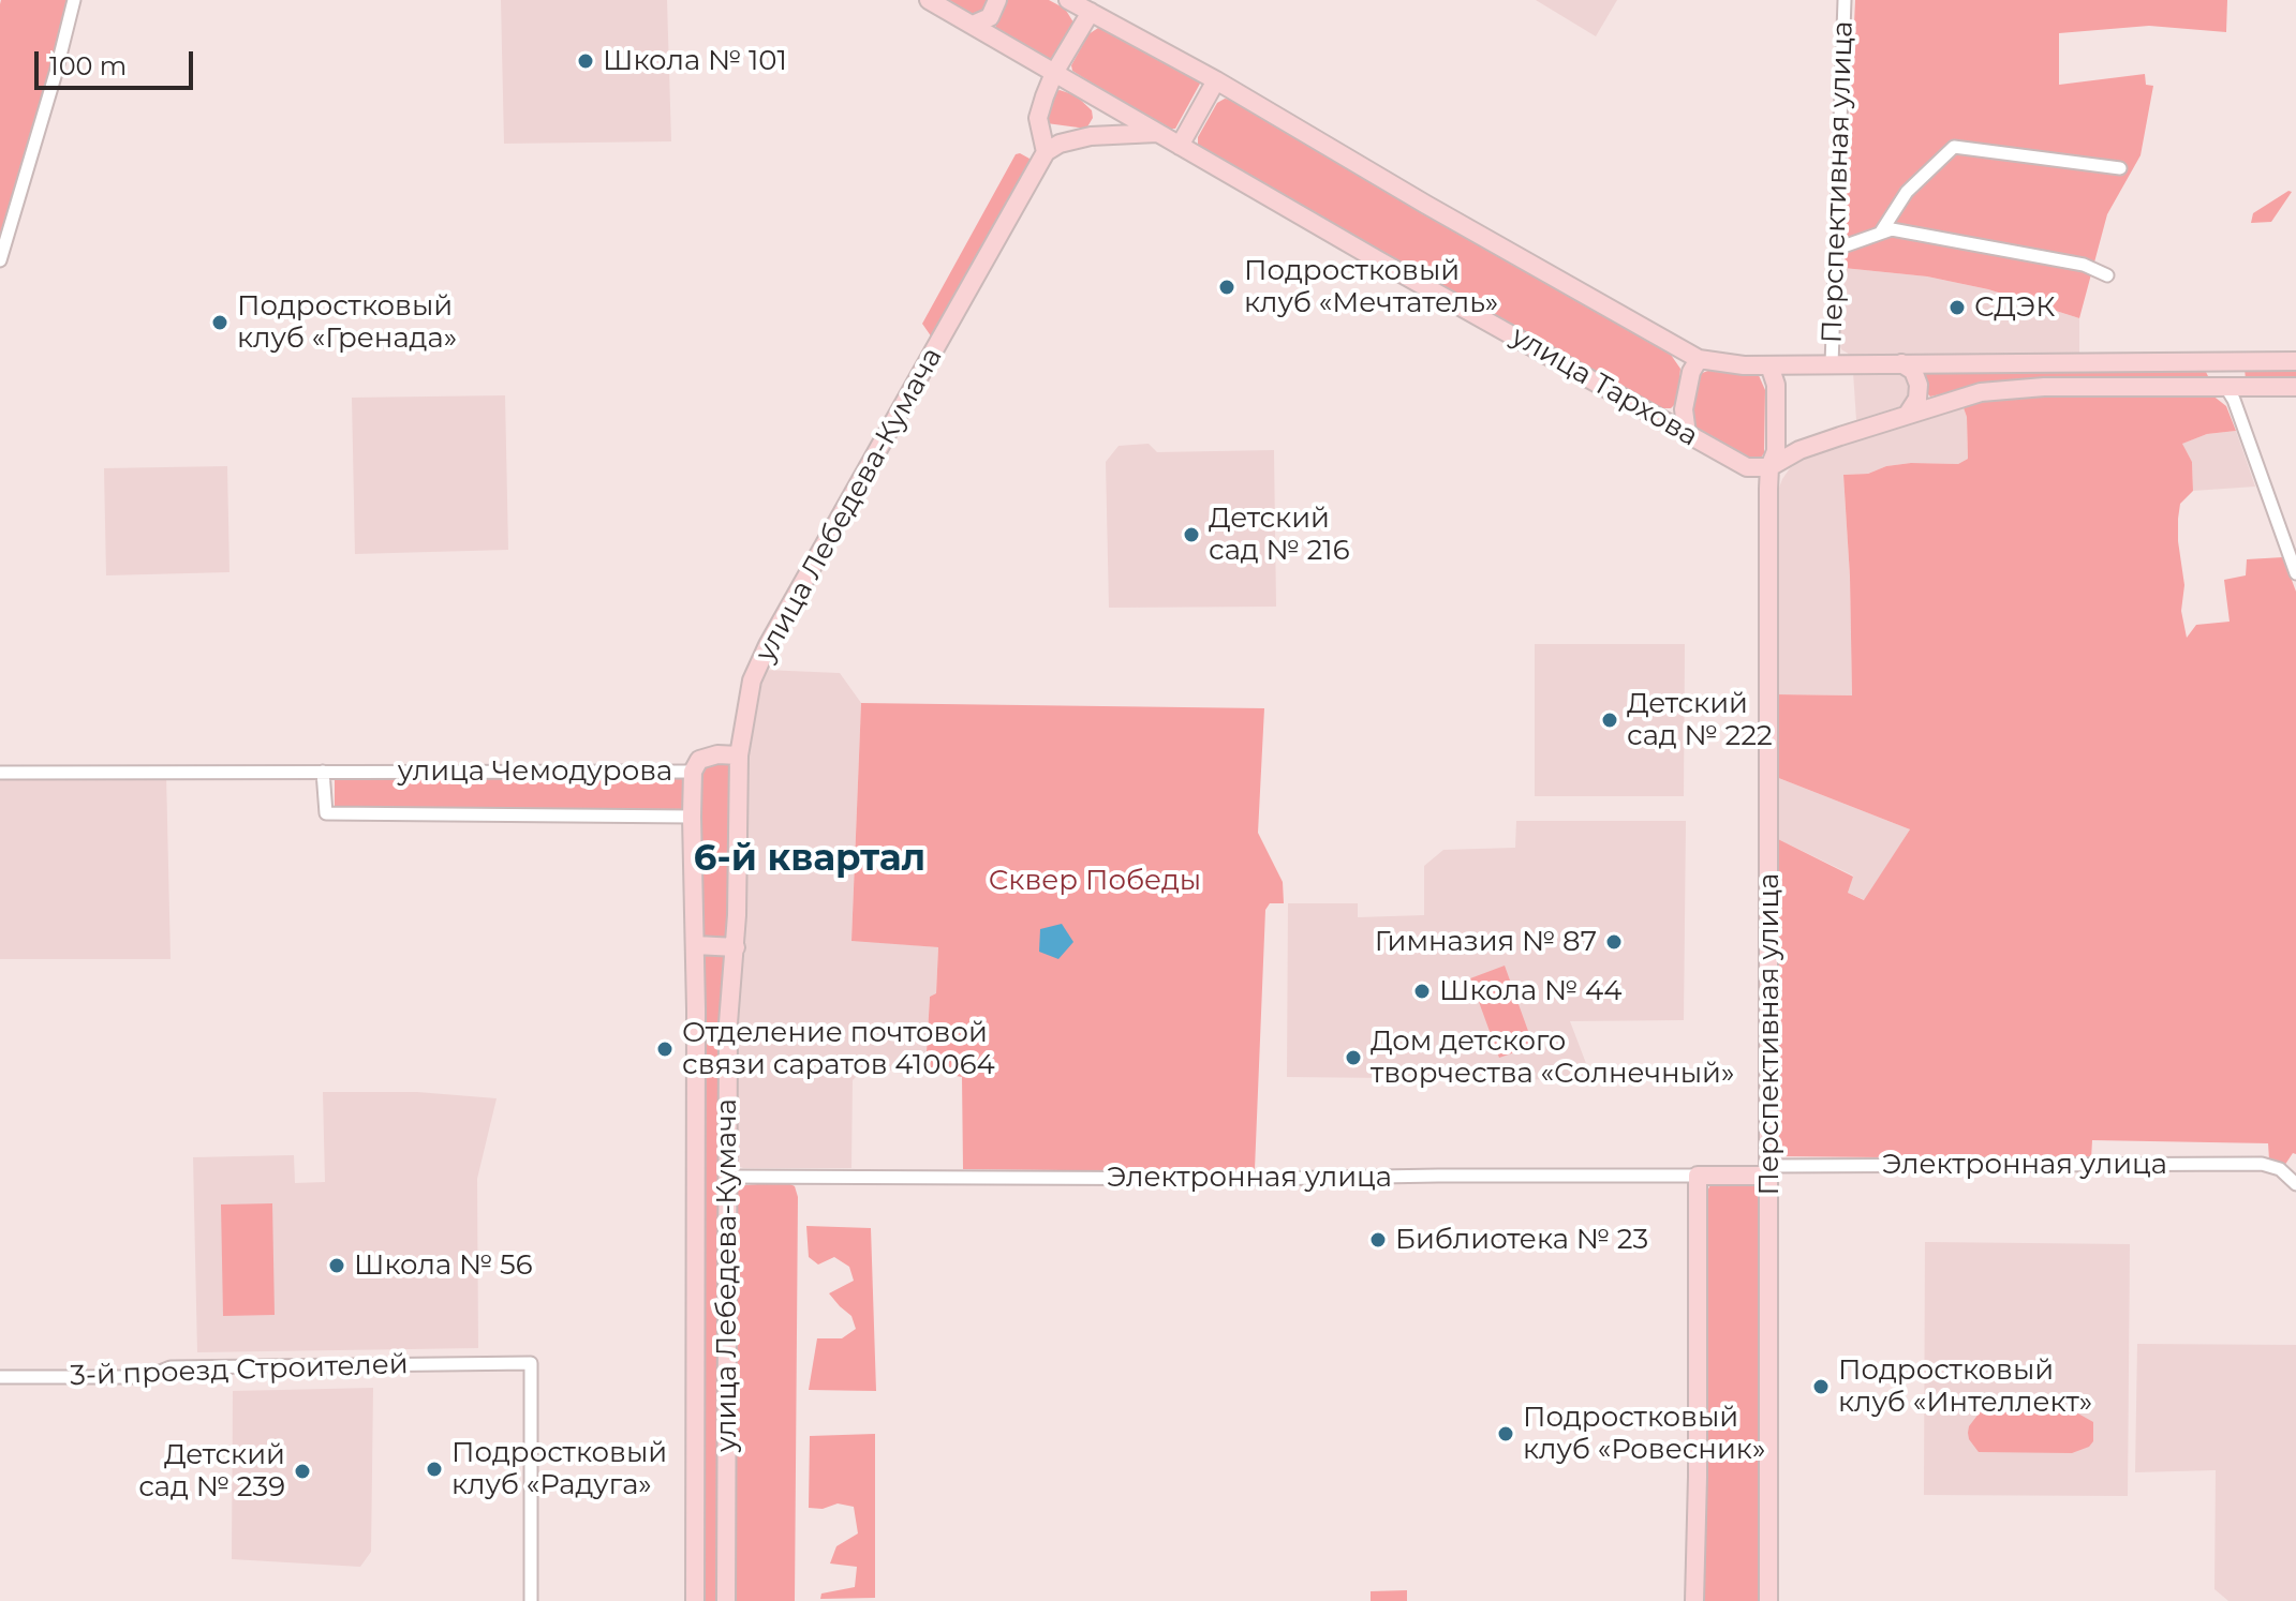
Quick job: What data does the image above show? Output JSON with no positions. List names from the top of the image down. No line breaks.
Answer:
{"streets":{"street":["Перспективная улица","улица Тархова","улица Лебедева-Кумача","улица Чемодурова","Электронная улица","3-й проезд Строителей"]},"crossings":[["Перспективная улица","улица Тархова"],["Перспективная улица","Электронная улица"],["улица Лебедева-Кумача","улица Чемодурова"],["улица Лебедева-Кумача","Электронная улица"]],"districts":["6-й квартал"],"parks":["Сквер Победы"],"places":["Школа № 101","Подростковый клуб «Мечтатель»","СДЭК","Подростковый клуб «Гренада»","Детский сад № 216","Детский сад № 222","Гимназия № 87","Школа № 44","Отделение почтовой связи саратов 410064","Дом детского творчества «Солнечный»","Библиотека № 23","Школа № 56","Подростковый клуб «Интеллект»","Подростковый клуб «Ровесник»","Подростковый клуб «Радуга»","Детский сад № 239"],"scale_bar":"100 m"}
